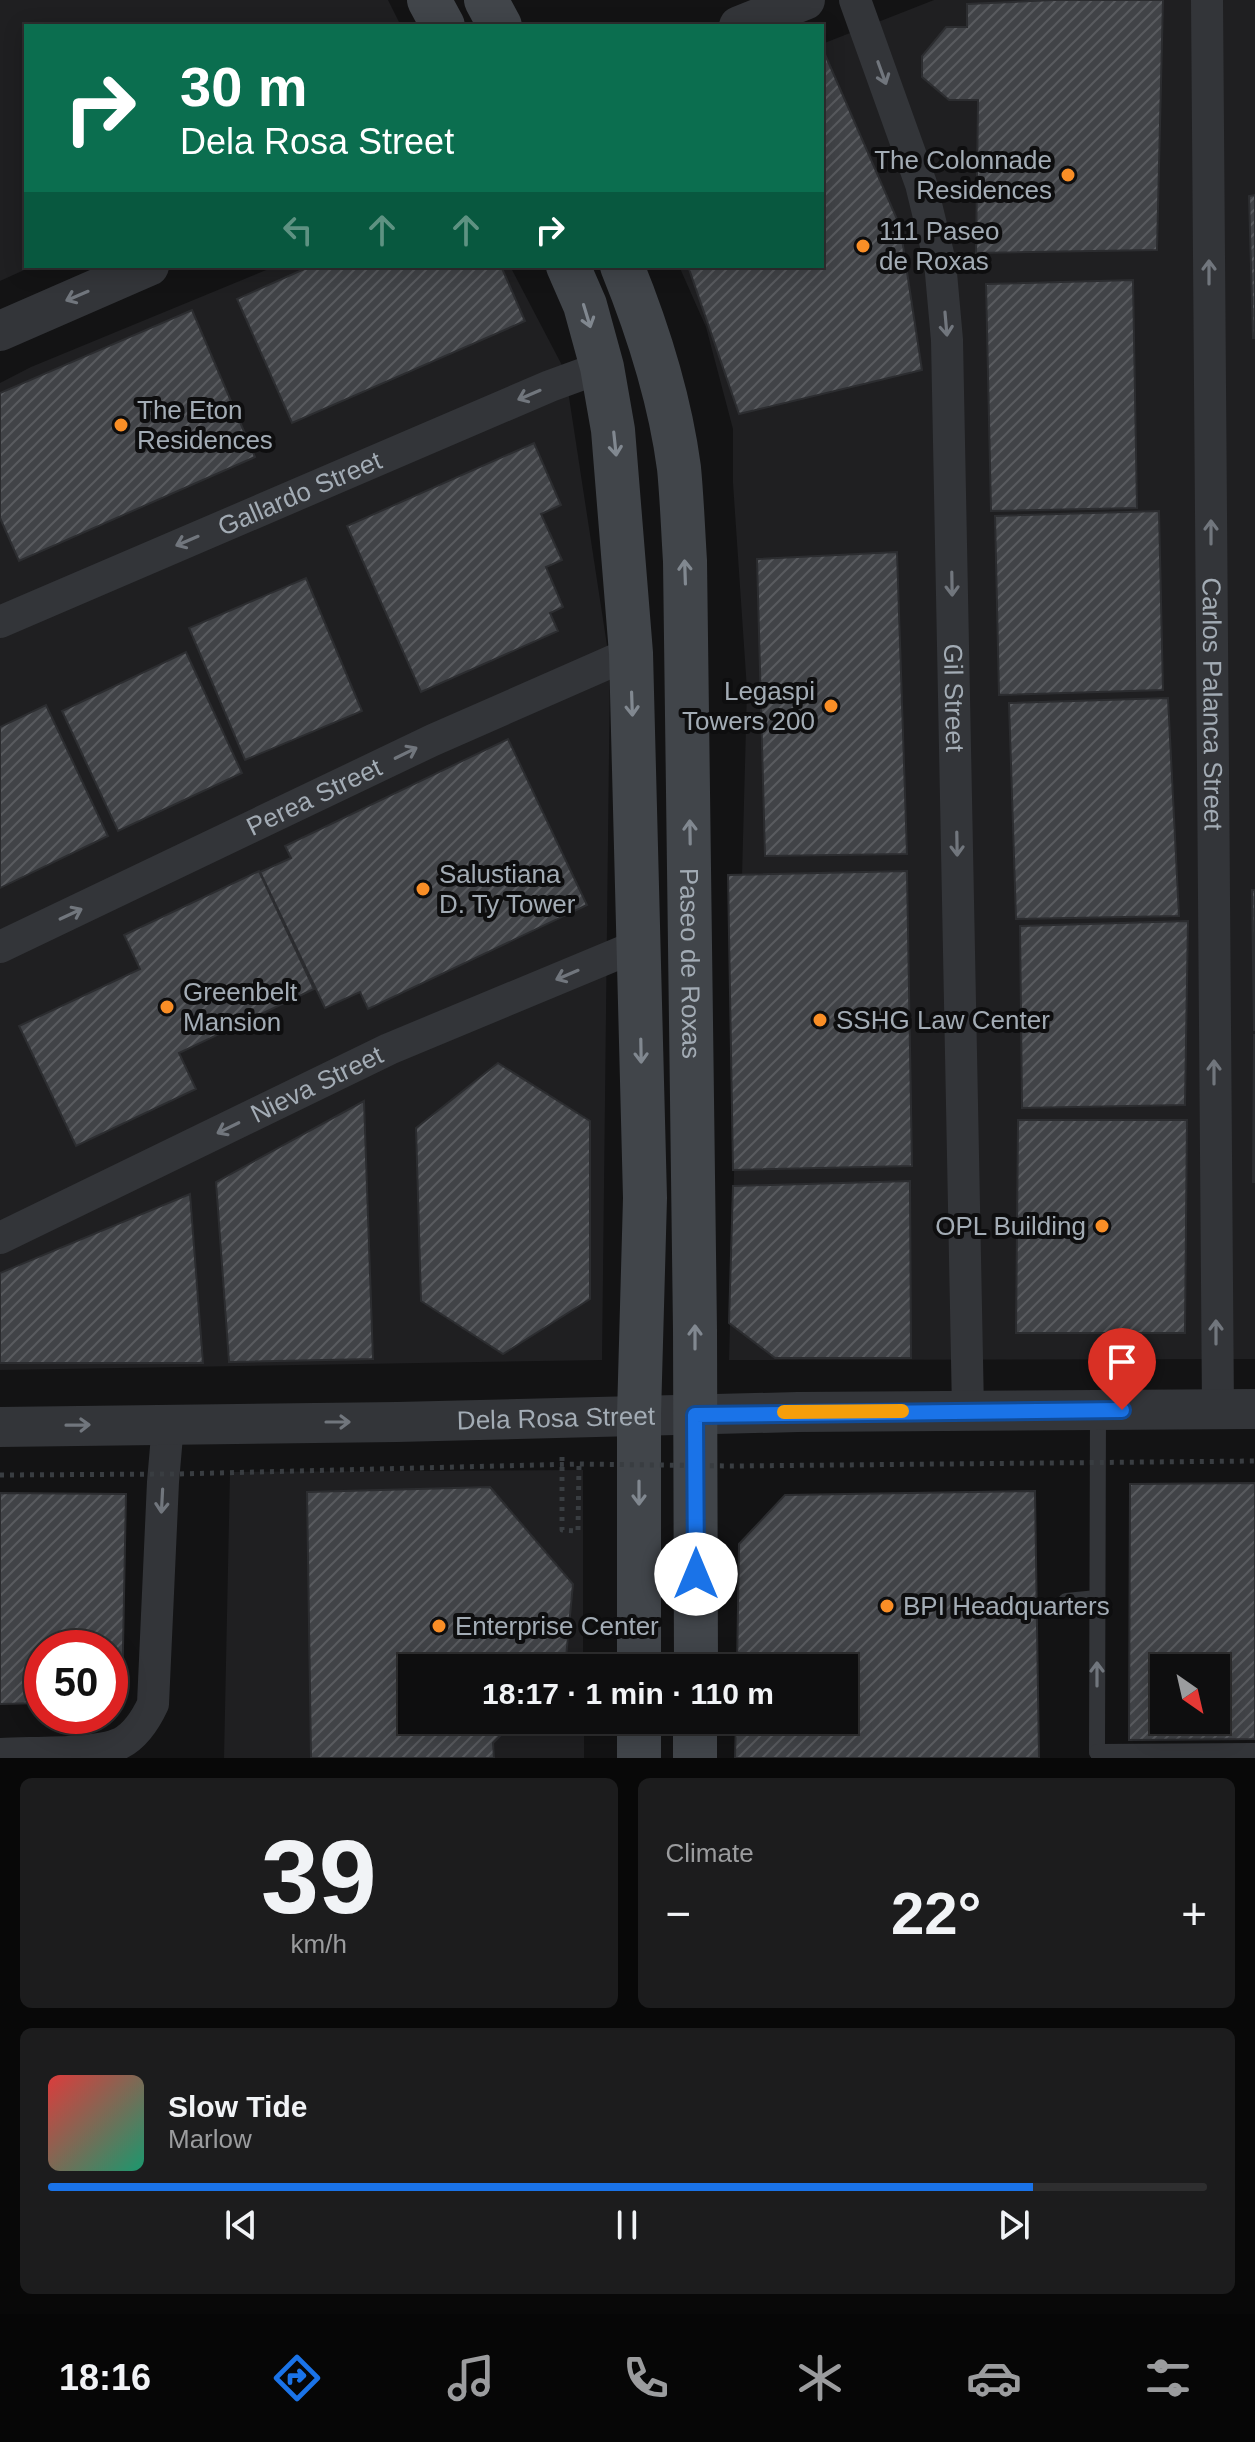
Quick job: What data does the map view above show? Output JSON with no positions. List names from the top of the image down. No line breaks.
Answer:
{"streets":{"main road":["Paseo de Roxas"],"street":["Gallardo Street","Gil Street","Carlos Palanca Street","Perea Street","Nieva Street","Dela Rosa Street"]},"crossings":[["Gallardo Street","Paseo de Roxas"],["Gil Street","Dela Rosa Street"],["Carlos Palanca Street","Dela Rosa Street"],["Perea Street","Paseo de Roxas"],["Paseo de Roxas","Nieva Street"],["Paseo de Roxas","Dela Rosa Street"]],"one_way":["Gallardo Street","Gil Street","Carlos Palanca Street","Perea Street","Nieva Street","Dela Rosa Street"],"places":["The Colonnade Residences","111 Paseo de Roxas","The Eton Residences","Legaspi Towers 200","Salustiana D. Ty Tower","Greenbelt Mansion","SSHG Law Center","OPL Building","BPI Headquarters","Enterprise Center"],"north":"bottom right","page":{"turn":["30 m","Dela Rosa Street"],"limit":"50","trip":"18:17 · 1 min · 110 m","tile":[["39","km/h"],"Climate"],"heat":["−","22°","+"],"song":["Slow Tide","Marlow"],"tabs":"18:16"}}
